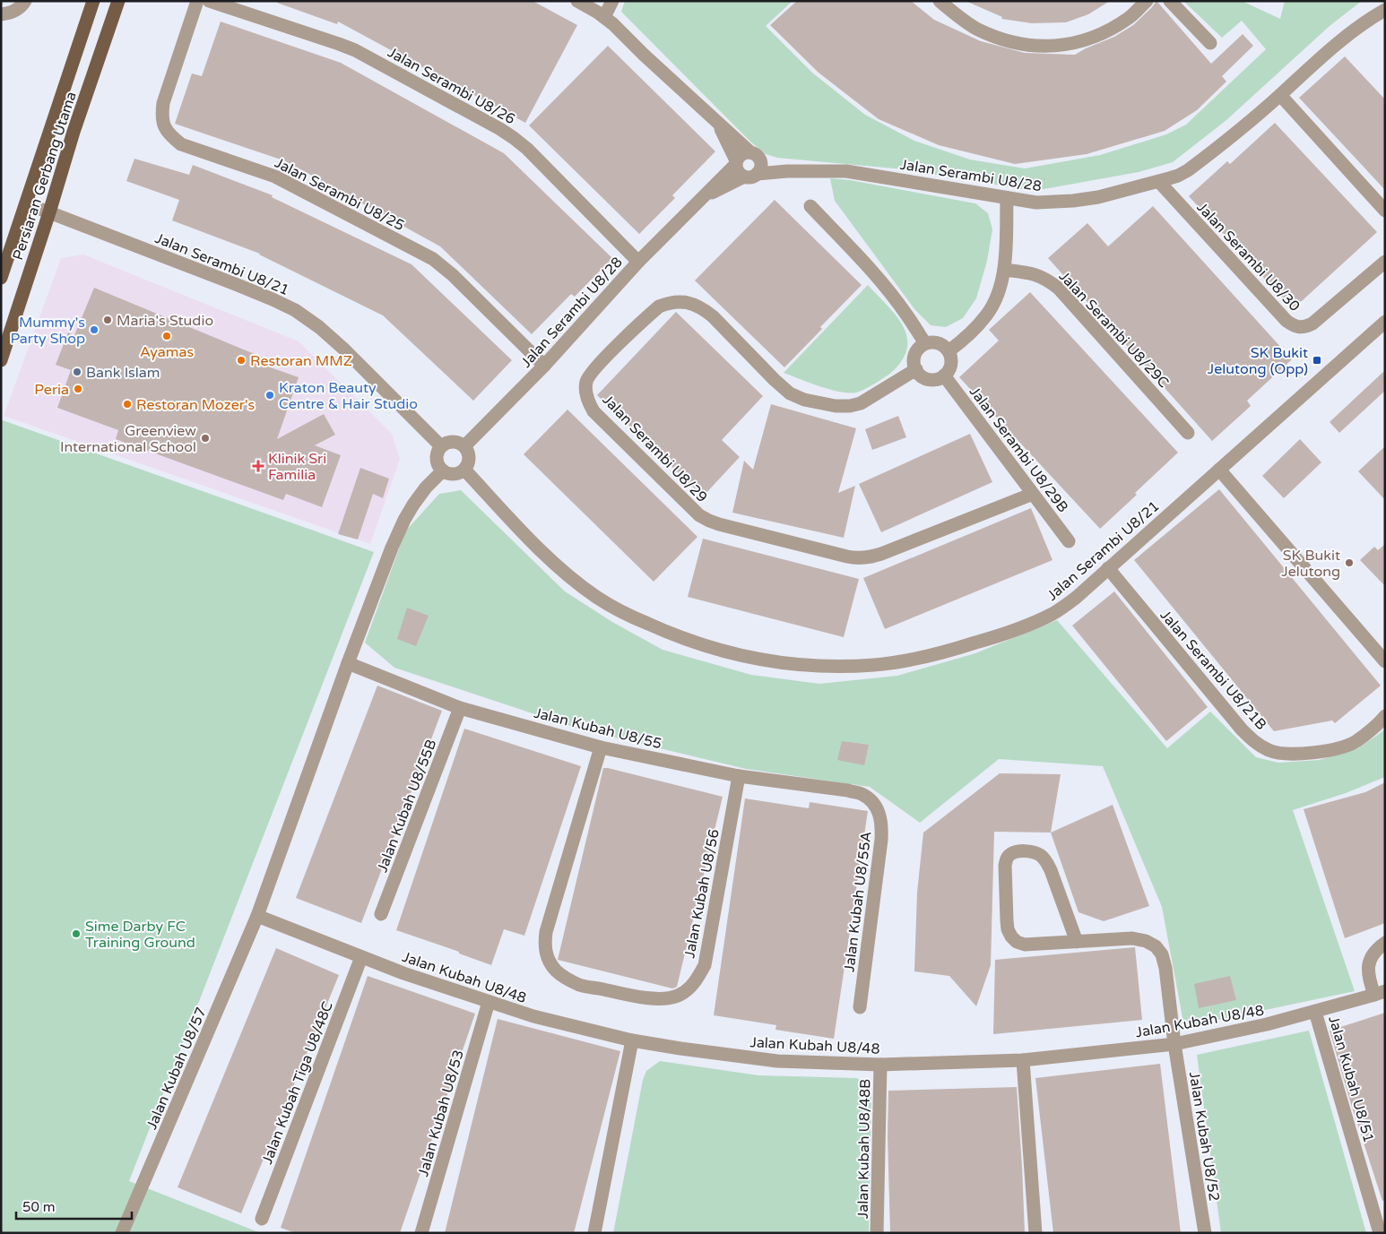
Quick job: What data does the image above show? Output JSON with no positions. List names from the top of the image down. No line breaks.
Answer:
{"streets":{"main road":["Persiaran Gerbang Utama"],"street":["Jalan Serambi U8/26","Jalan Serambi U8/28","Jalan Serambi U8/25","Jalan Serambi U8/30","Jalan Serambi U8/21","Jalan Serambi U8/29C","Jalan Serambi U8/29","Jalan Serambi U8/29B","Jalan Serambi U8/21B","Jalan Kubah U8/55","Jalan Kubah U8/55B","Jalan Kubah U8/56","Jalan Kubah U8/55A","Jalan Kubah U8/48","Jalan Kubah U8/57","Jalan Kubah U8/51","Jalan Kubah Tiga U8/48C","Jalan Kubah U8/53","Jalan Kubah U8/52","Jalan Kubah U8/48B"]},"crossings":[["Jalan Serambi U8/26","Jalan Serambi U8/28"],["Jalan Serambi U8/28","Jalan Serambi U8/25"],["Jalan Serambi U8/28","Jalan Serambi U8/30"],["Jalan Serambi U8/28","Jalan Serambi U8/21"],["Jalan Serambi U8/28","Jalan Kubah U8/57"],["Persiaran Gerbang Utama","Jalan Serambi U8/21"],["Jalan Serambi U8/21","Jalan Serambi U8/21B"],["Jalan Serambi U8/21","Jalan Kubah U8/57"],["Jalan Serambi U8/29","Jalan Serambi U8/29B"],["Jalan Kubah U8/55","Jalan Kubah U8/55B"],["Jalan Kubah U8/55","Jalan Kubah U8/56"],["Jalan Kubah U8/55","Jalan Kubah U8/55A"],["Jalan Kubah U8/55","Jalan Kubah U8/57"],["Jalan Kubah U8/48","Jalan Kubah U8/57"],["Jalan Kubah U8/48","Jalan Kubah U8/51"],["Jalan Kubah U8/48","Jalan Kubah Tiga U8/48C"],["Jalan Kubah U8/48","Jalan Kubah U8/53"],["Jalan Kubah U8/48","Jalan Kubah U8/52"],["Jalan Kubah U8/48","Jalan Kubah U8/48B"]],"places":{"other":["Maria's Studio","Mummy's Party Shop","Ayamas","Restoran MMZ","Bank Islam","Peria","Kraton Beauty Centre & Hair Studio","Restoran Mozer's","Greenview International School","SK Bukit Jelutong","Sime Darby FC Training Ground"],"transit":["SK Bukit Jelutong (Opp)"],"health":["Klinik Sri Familia"]},"scale_bar":"50 m"}
